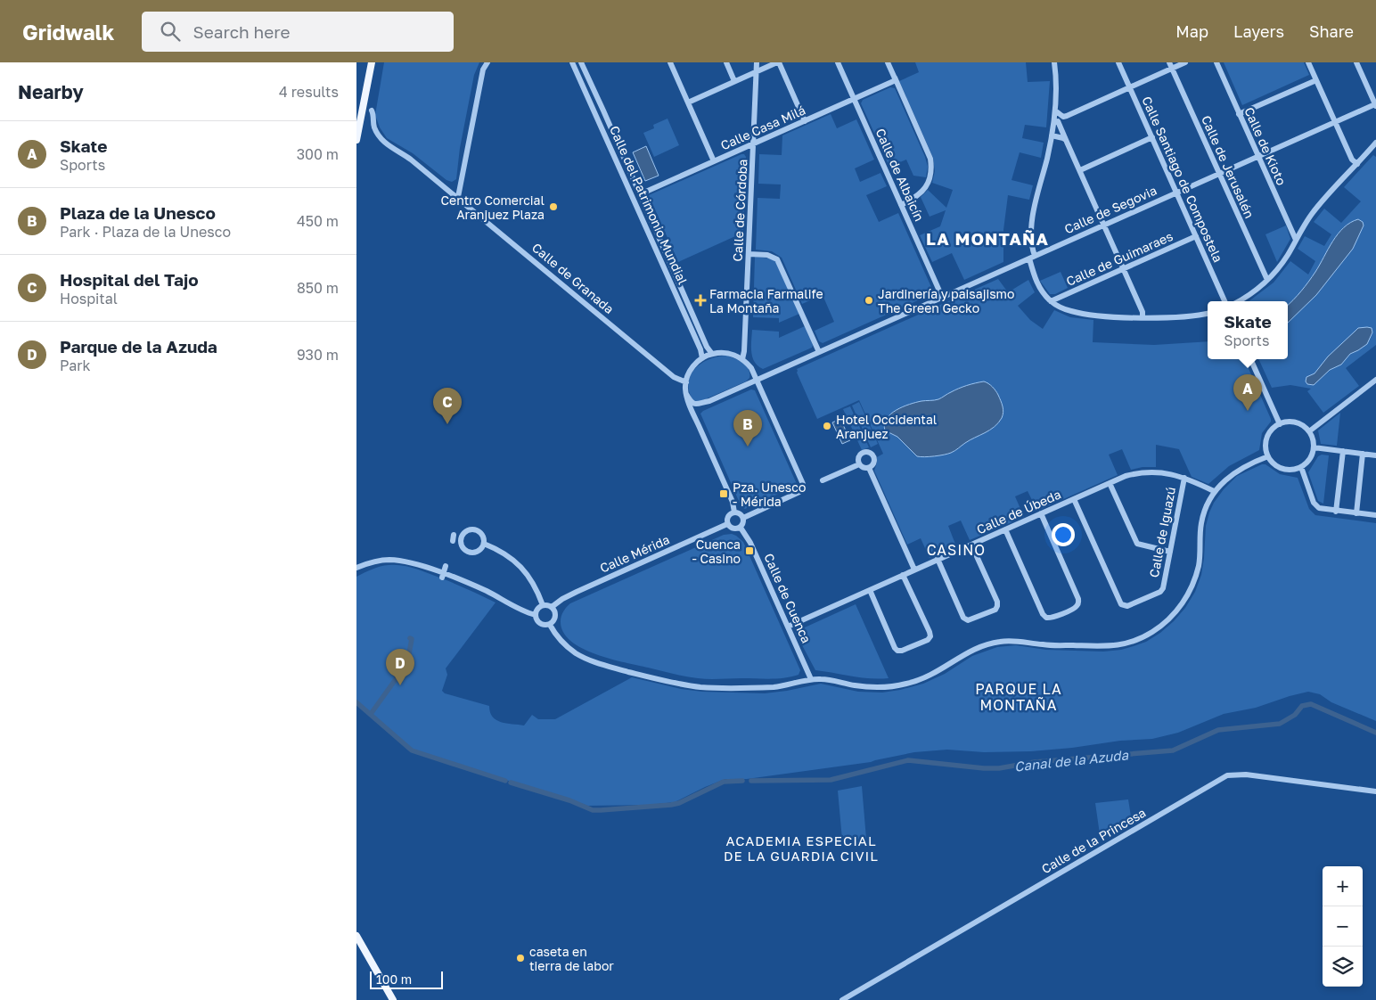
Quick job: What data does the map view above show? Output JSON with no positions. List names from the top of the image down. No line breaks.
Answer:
{"streets":{"street":["Calle Casa Milá","Calle de Kioto","Calle de Jerusalén","Calle de Albaicín","Calle Santiago de Compostela","Calle del Patrimonio Mundial","Calle de Segovia","Calle de Córdoba","Calle de Guimaraes","Calle de Granada","Calle de Úbeda","Calle de Iguazú","Calle Mérida","Calle de Cuenca","Calle de la Princesa"]},"crossings":[["Calle Casa Milá","Calle de Albaicín"],["Calle Casa Milá","Calle del Patrimonio Mundial"],["Calle Casa Milá","Calle de Córdoba"],["Calle de Kioto","Calle de Segovia"],["Calle de Jerusalén","Calle de Segovia"],["Calle de Albaicín","Calle de Segovia"],["Calle Santiago de Compostela","Calle de Segovia"],["Calle Santiago de Compostela","Calle de Guimaraes"],["Calle del Patrimonio Mundial","Calle de Segovia"],["Calle del Patrimonio Mundial","Calle de Córdoba"],["Calle del Patrimonio Mundial","Calle de Granada"],["Calle de Segovia","Calle de Córdoba"],["Calle de Segovia","Calle de Granada"],["Calle de Córdoba","Calle de Granada"],["Calle de Úbeda","Calle de Iguazú"],["Calle de Úbeda","Calle de Cuenca"],["Calle Mérida","Calle de Cuenca"]],"districts":["LA MONTAÑA","CASINO","PARQUE LA MONTAÑA","ACADEMIA ESPECIAL DE LA GUARDIA CIVIL"],"water":["Canal de la Azuda"],"places":{"other":["Centro Comercial Aranjuez Plaza","Jardinería y paisajismo The Green Gecko","Hotel Occidental Aranjuez","caseta en tierra de labor"],"health":["Farmacia Farmalife La Montaña"],"transit":["Pza. Unesco - Mérida","Cuenca - Casino"]},"scale_bar":"100 m","page":{"header":"Gridwalk","search":"Search here","nav":["Map","Layers","Share"],"heading":["Nearby","4 results"],"list":[{"mark":"A","name":"Skate","note":"Sports","value":"300 m"},{"mark":"B","name":"Plaza de la Unesco","note":"Park · Plaza de la Unesco","value":"450 m"},{"mark":"C","name":"Hospital del Tajo","note":"Hospital","value":"850 m"},{"mark":"D","name":"Parque de la Azuda","note":"Park","value":"930 m"}],"popup":["Skate","Sports"],"pins":["A","C","B","D"],"map_buttons":["+","−"],"scale":"100 m"}}
